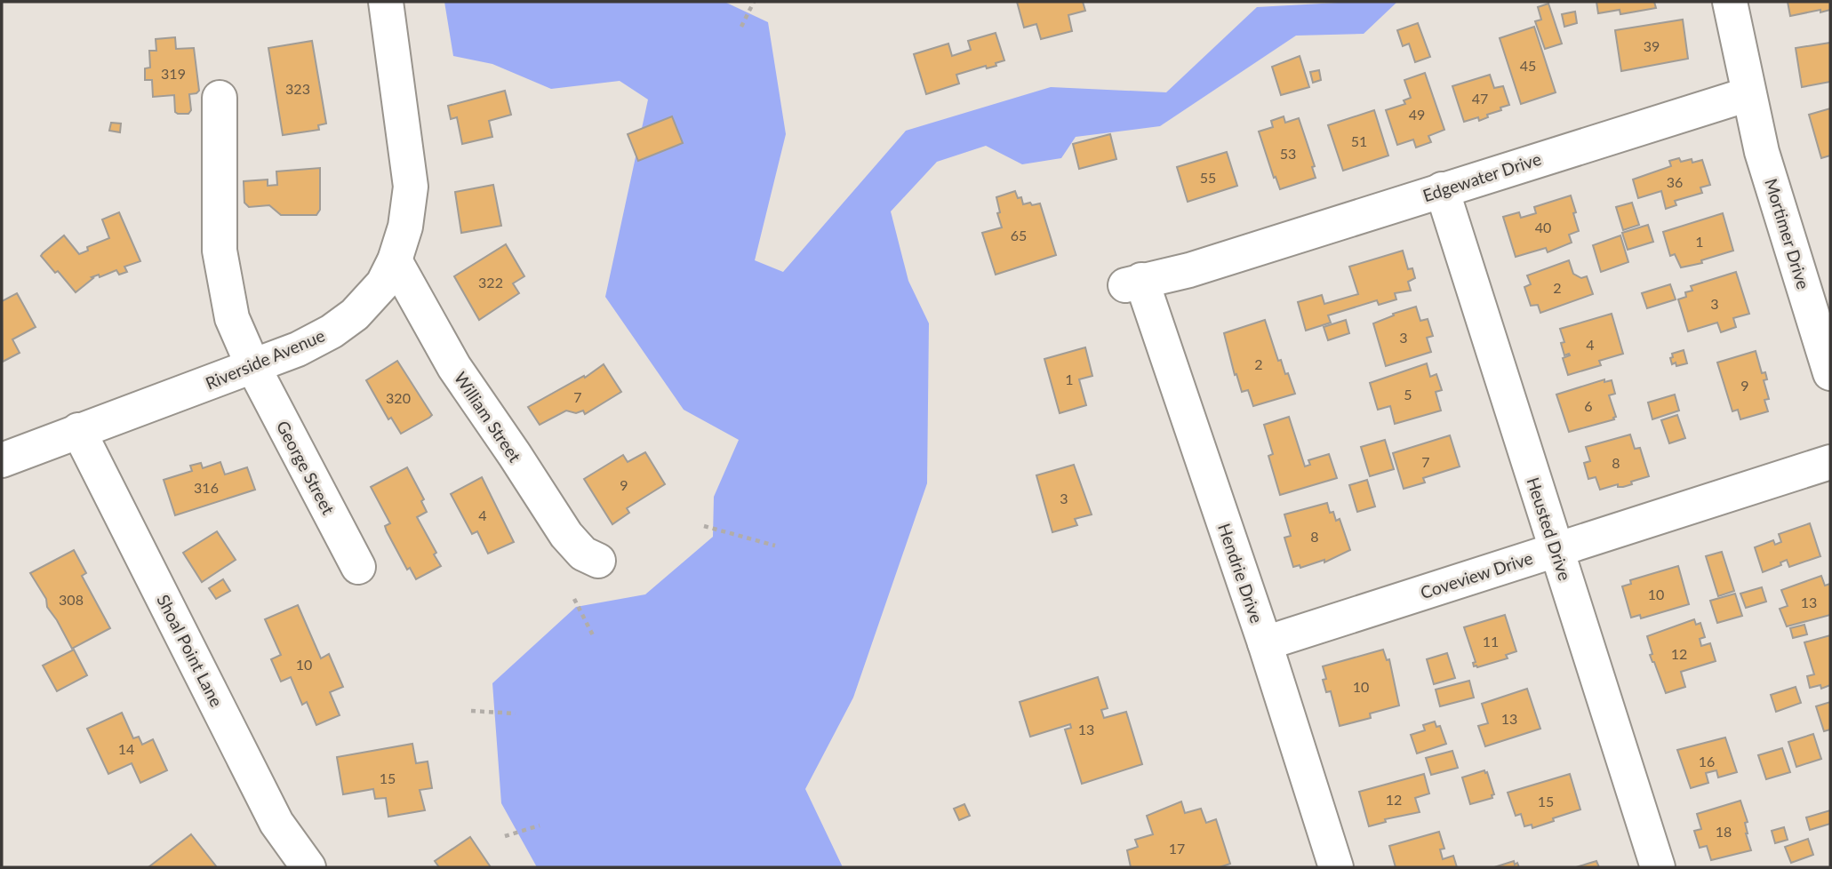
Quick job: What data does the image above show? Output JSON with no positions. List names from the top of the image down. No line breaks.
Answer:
{"streets":{"street":["Edgewater Drive","Mortimer Drive","Riverside Avenue","William Street","George Street","Heusted Drive","Hendrie Drive","Coveview Drive","Shoal Point Lane"]},"crossings":[["Edgewater Drive","Mortimer Drive"],["Edgewater Drive","Heusted Drive"],["Edgewater Drive","Hendrie Drive"],["Riverside Avenue","William Street"],["Riverside Avenue","George Street"],["Riverside Avenue","Shoal Point Lane"],["Heusted Drive","Coveview Drive"],["Hendrie Drive","Coveview Drive"]],"house_numbers":["39","45","319","323","47","49","51","53","55","36","40","65","1","322","2","3","3","4","2","1","9","5","7","320","6","7","8","9","316","3","4","8","10","308","13","11","12","10","10","13","13","14","16","15","12","15","18","17"]}
